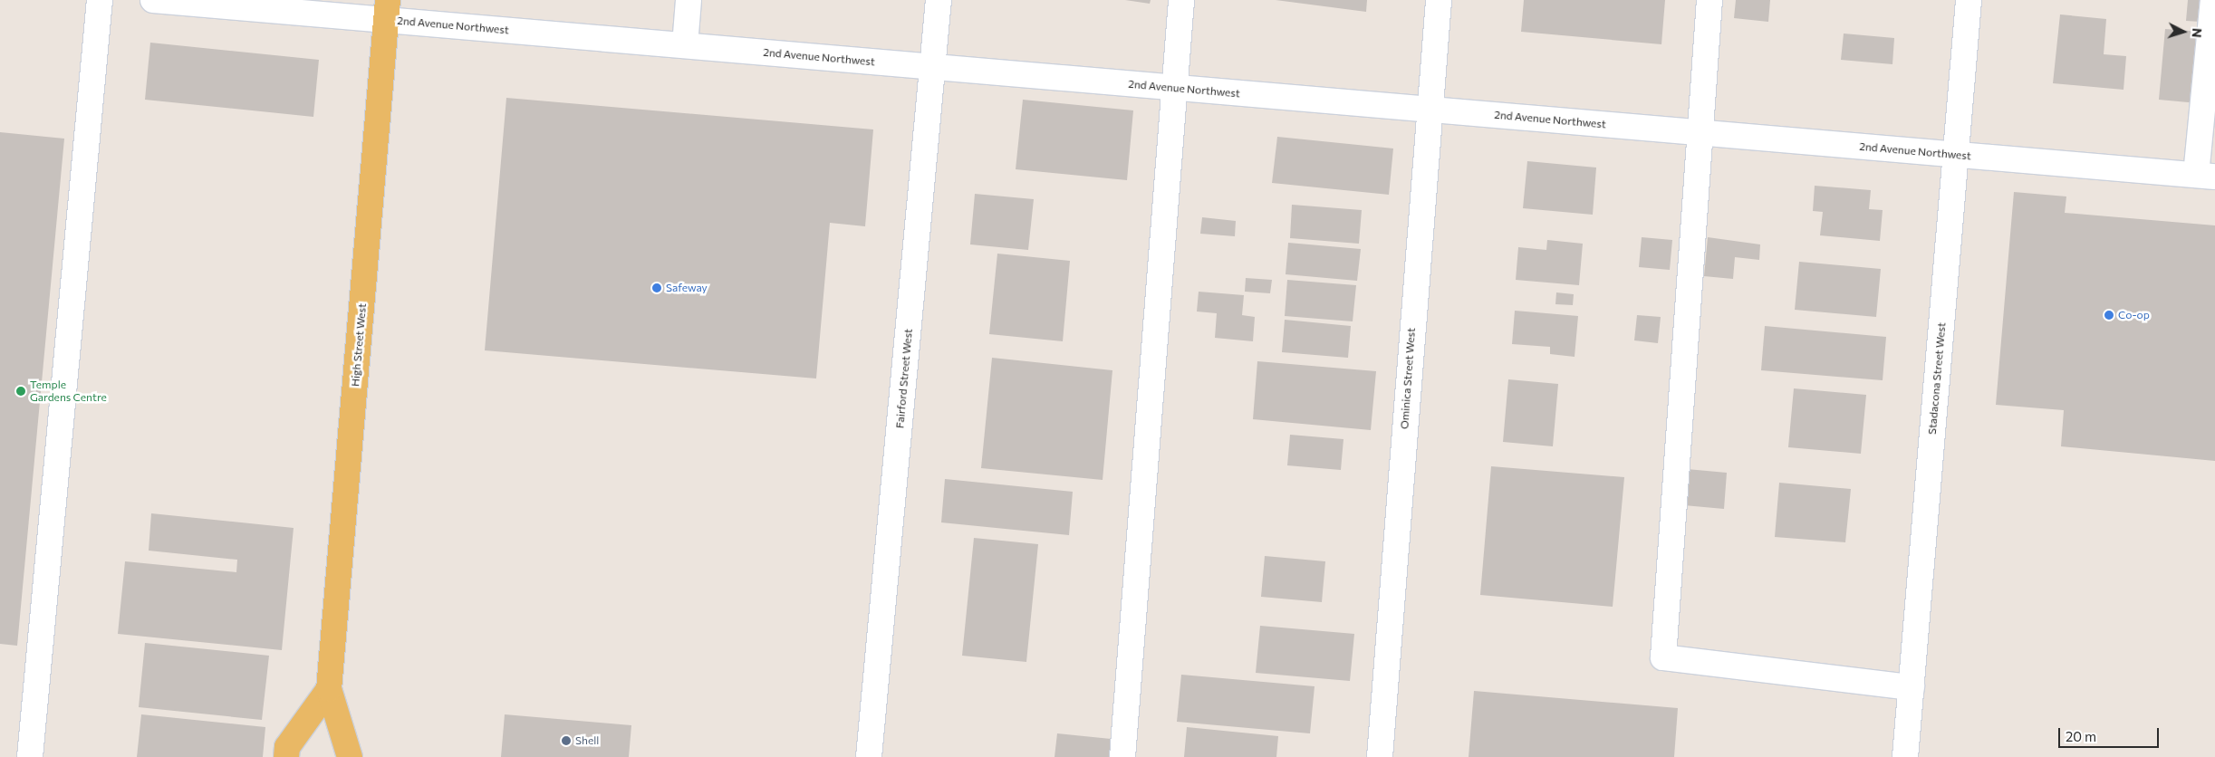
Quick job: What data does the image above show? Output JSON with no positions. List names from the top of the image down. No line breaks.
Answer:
{"streets":{"main road":["High Street West"],"street":["2nd Avenue Northwest","Fairford Street West","Ominica Street West","Stadacona Street West"]},"crossings":[["2nd Avenue Northwest","High Street West"],["2nd Avenue Northwest","Fairford Street West"],["2nd Avenue Northwest","Ominica Street West"],["2nd Avenue Northwest","Stadacona Street West"]],"places":["Safeway","Co-op","Temple Gardens Centre","Shell"],"scale_bar":"20 m","north":"right"}
